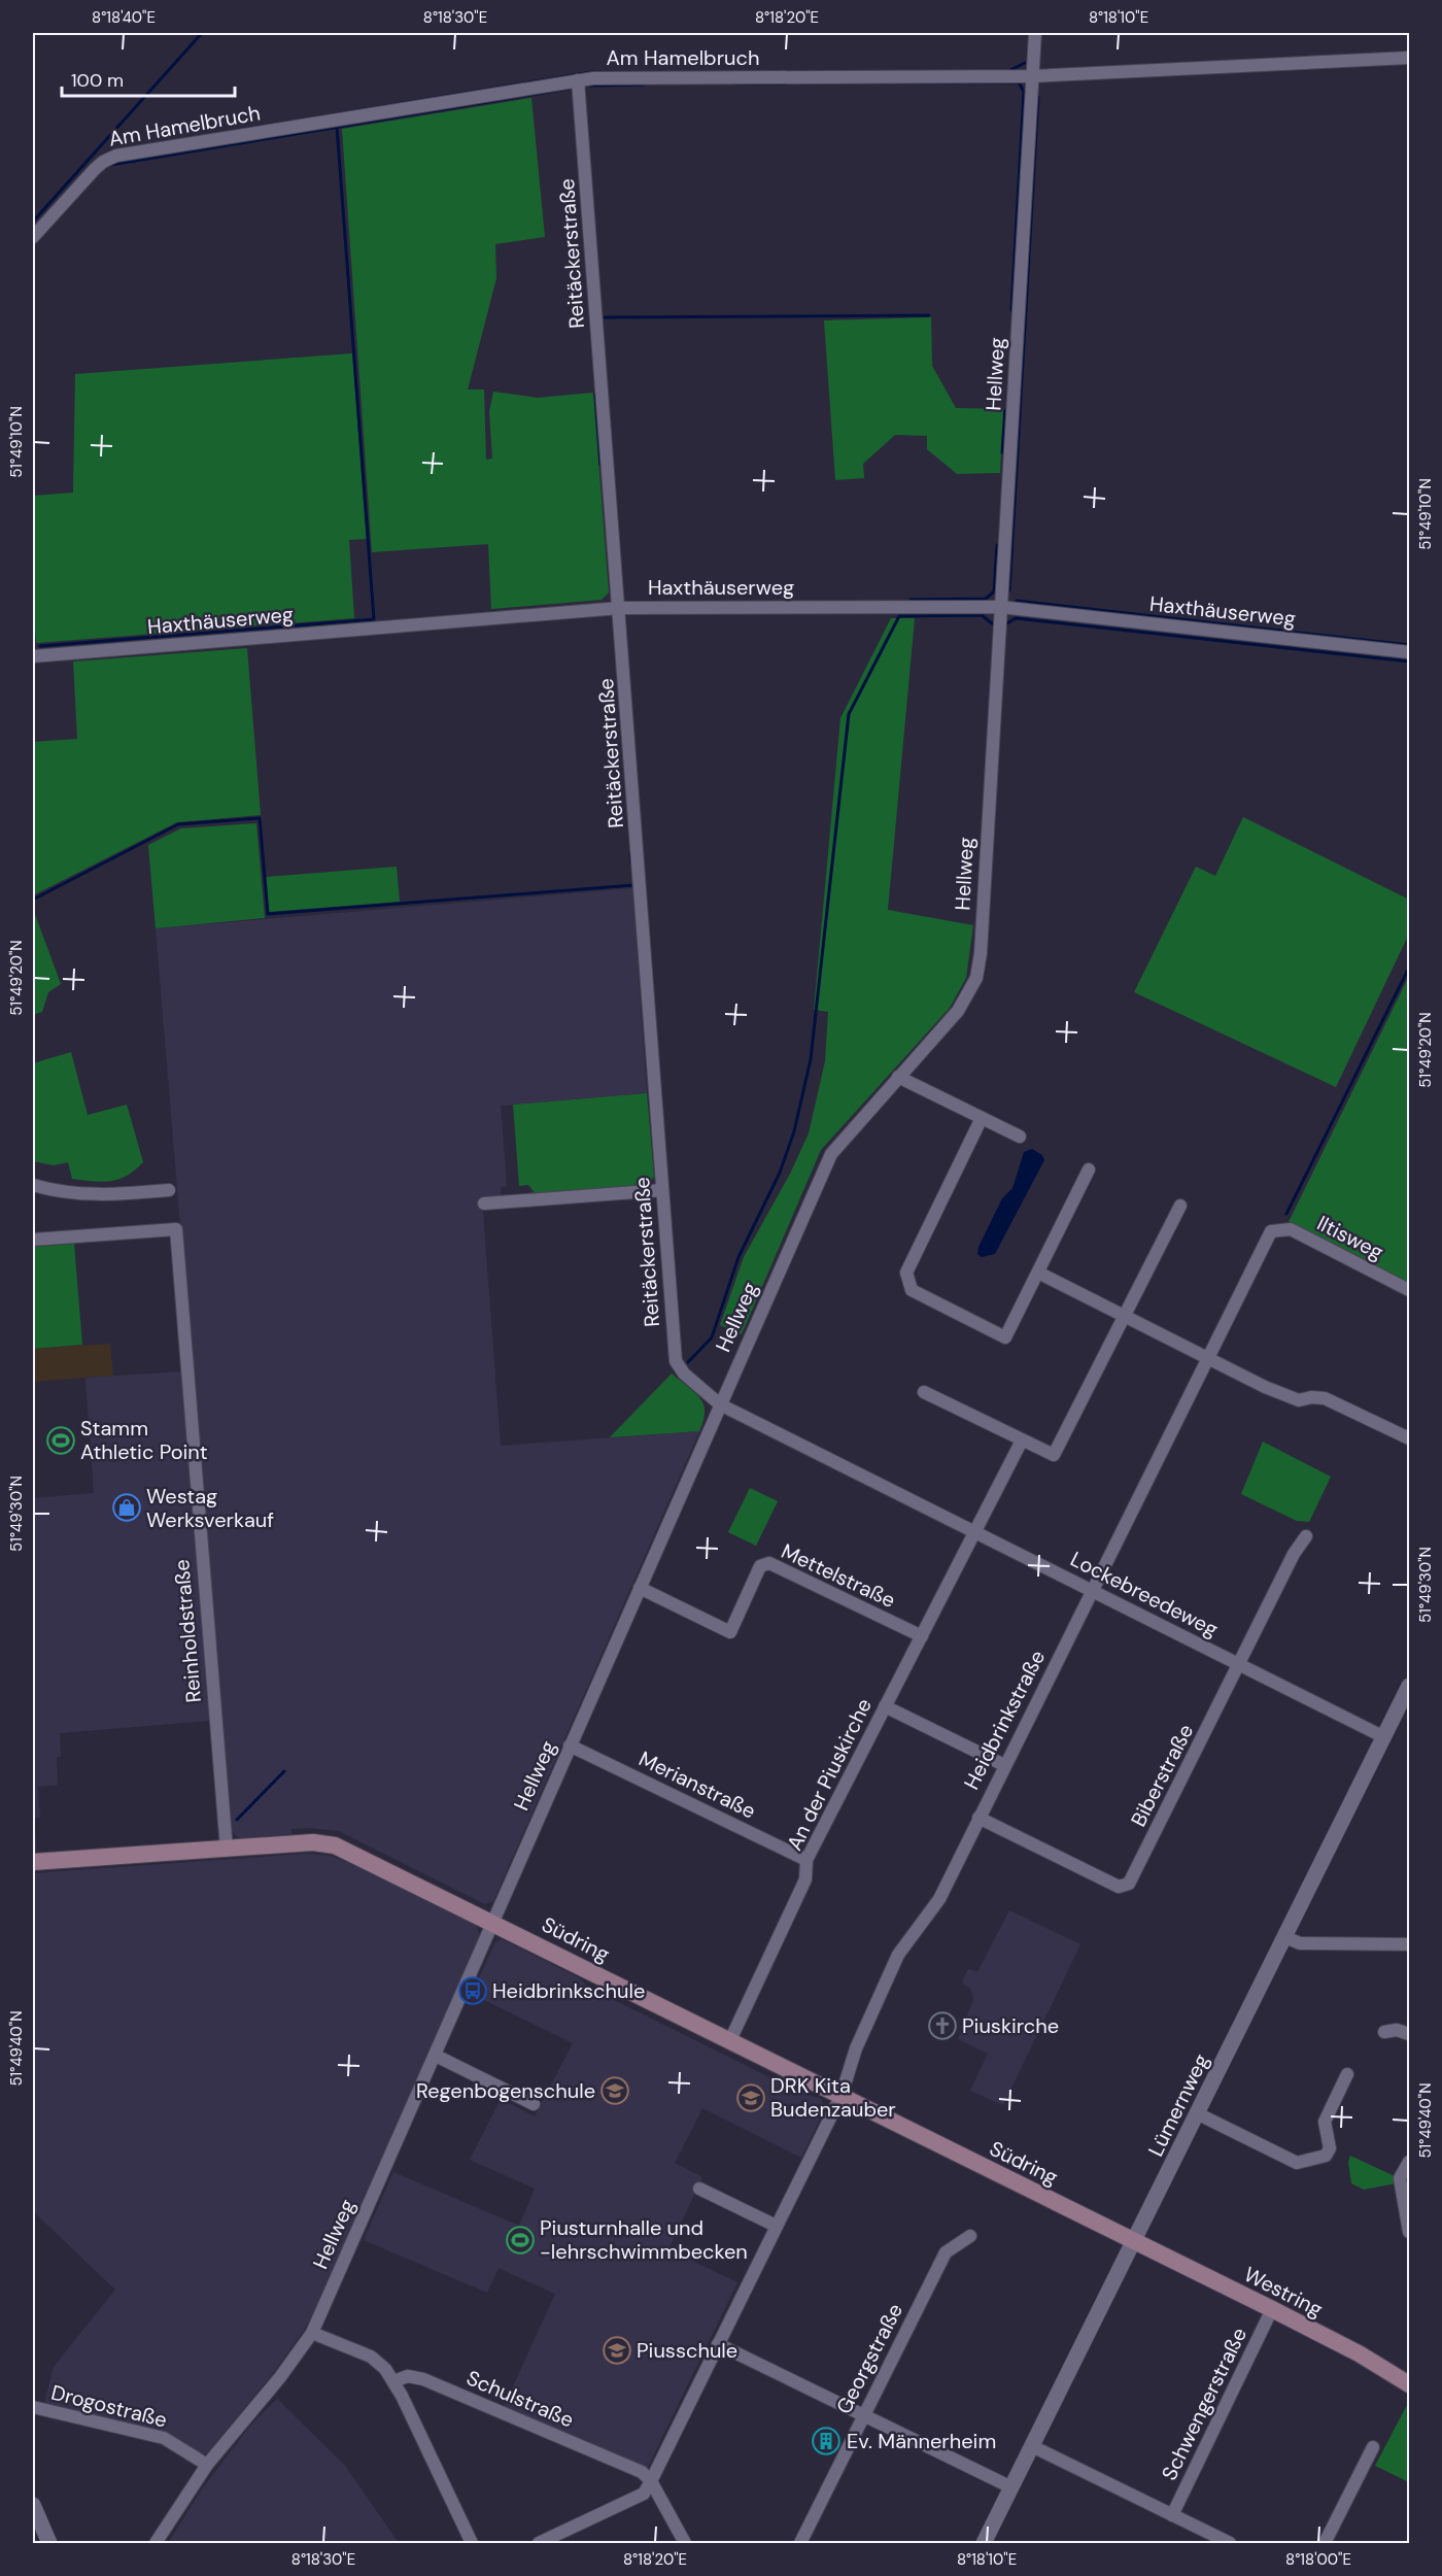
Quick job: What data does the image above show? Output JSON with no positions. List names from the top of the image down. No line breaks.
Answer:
{"streets":{"main road":["Südring","Westring"],"street":["Am Hamelbruch","Reitäckerstraße","Hellweg","Haxthäuserweg","Iltisweg","Mettelstraße","Lockebreedeweg","Reinholdstraße","Heidbrinkstraße","An der Piuskirche","Biberstraße","Merianstraße","Lümernweg","Georgstraße","Schulstraße","Schwengerstraße","Drogostraße"]},"crossings":[["Am Hamelbruch","Reitäckerstraße"],["Am Hamelbruch","Hellweg"],["Reitäckerstraße","Hellweg"],["Reitäckerstraße","Haxthäuserweg"],["Reitäckerstraße","Lockebreedeweg"],["Hellweg","Haxthäuserweg"],["Hellweg","Mettelstraße"],["Hellweg","Lockebreedeweg"],["Hellweg","Merianstraße"],["Hellweg","Südring"],["Hellweg","Drogostraße"],["Iltisweg","Heidbrinkstraße"],["Mettelstraße","An der Piuskirche"],["Lockebreedeweg","Heidbrinkstraße"],["Lockebreedeweg","An der Piuskirche"],["Lockebreedeweg","Biberstraße"],["Lockebreedeweg","Lümernweg"],["Reinholdstraße","Südring"],["Heidbrinkstraße","Biberstraße"],["Heidbrinkstraße","Südring"],["Heidbrinkstraße","Schulstraße"],["An der Piuskirche","Merianstraße"],["An der Piuskirche","Südring"],["Südring","Lümernweg"],["Südring","Westring"],["Lümernweg","Westring"],["Westring","Schwengerstraße"]],"places":{"sports":["Stamm Athletic Point","Piusturnhalle und -lehrschwimmbecken"],"shop":["Westag Werksverkauf"],"bus stop":["Heidbrinkschule"],"church":["Piuskirche"],"school or university":["Regenbogenschule","DRK Kita Budenzauber","Piusschule"],"building":["Ev. Männerheim"]},"scale_bar":"100 m","coordinates":["8°18'40\"E","8°18'30\"E","8°18'20\"E","8°18'10\"E","51°49'10\"N","51°49'20\"N","51°49'30\"N","51°49'40\"N","8°18'00\"E"]}
